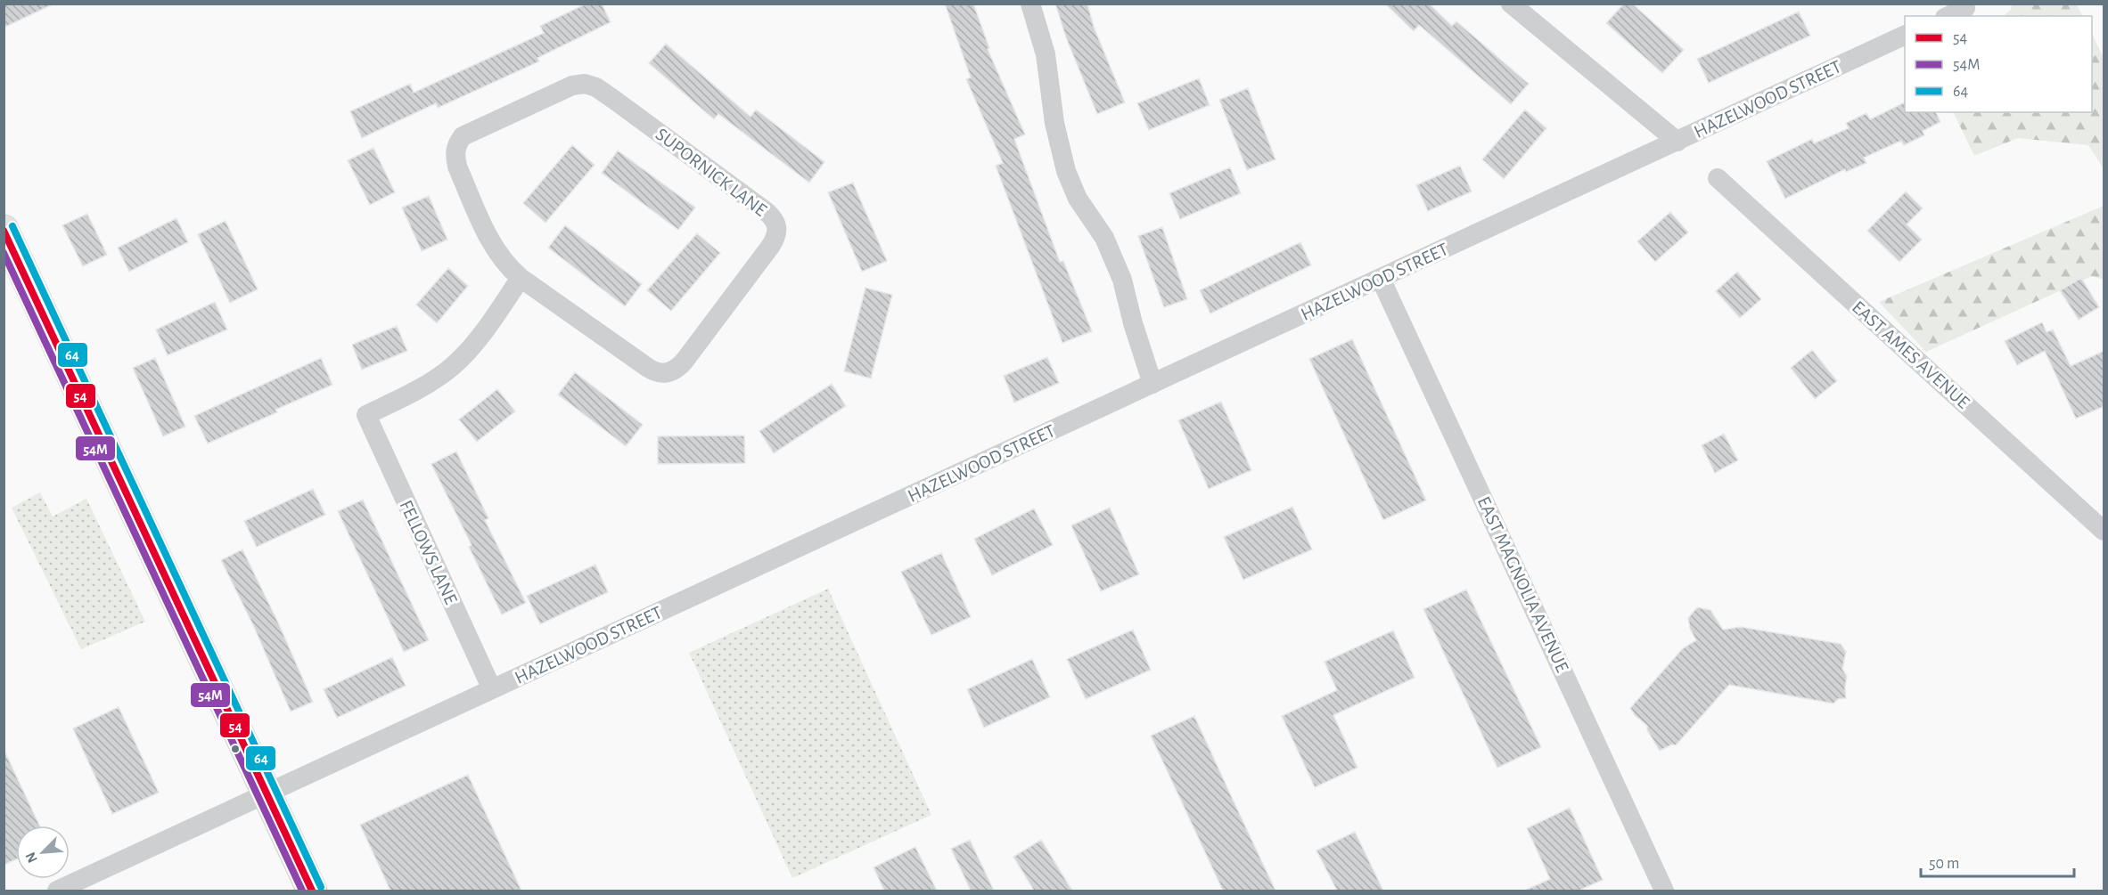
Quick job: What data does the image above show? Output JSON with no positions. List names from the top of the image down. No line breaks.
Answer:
{"streets":{"street":["HAZELWOOD STREET","SUPORNICK LANE","EAST AMES AVENUE","FELLOWS LANE","EAST MAGNOLIA AVENUE"]},"crossings":[["HAZELWOOD STREET","FELLOWS LANE"],["HAZELWOOD STREET","EAST MAGNOLIA AVENUE"],["SUPORNICK LANE","FELLOWS LANE"]],"lines":["transit line 64","transit line 54","transit line 54M"],"legend":["54","54M","64"],"scale_bar":"50 m","north":"bottom left"}
